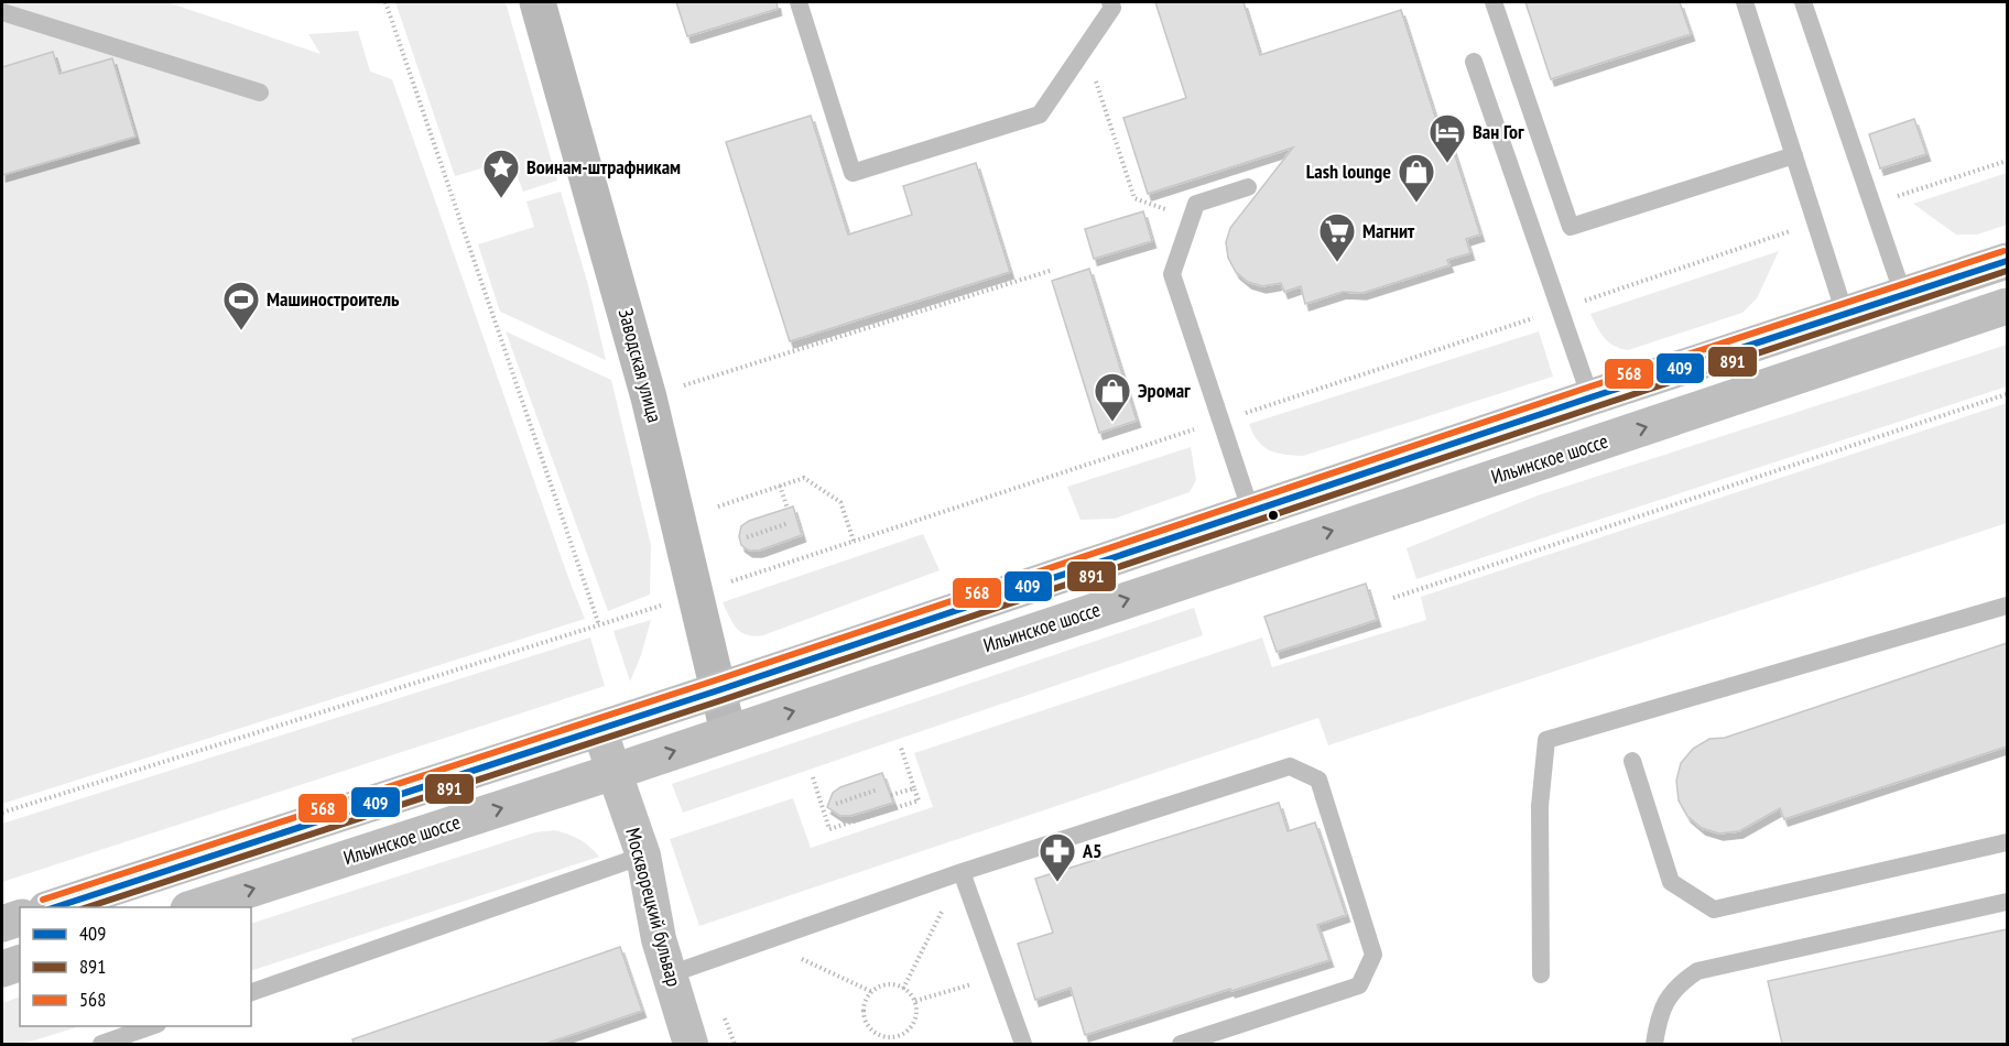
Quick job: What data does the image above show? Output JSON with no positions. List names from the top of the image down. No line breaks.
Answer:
{"streets":{"main road":["Ильинское шоссе"],"street":["Заводская улица","Москворецкий бульвар"]},"crossings":[["Заводская улица","Ильинское шоссе"],["Ильинское шоссе","Москворецкий бульвар"]],"places":{"hotel":["Ван Гог"],"place":["Воинам-штрафникам"],"shop":["Lash lounge","Эромаг"],"supermarket":["Магнит"],"sports":["Машиностроитель"],"pharmacy":["А5"]},"lines":["transit line 568","transit line 409","transit line 891"],"legend":["409","891","568"]}
